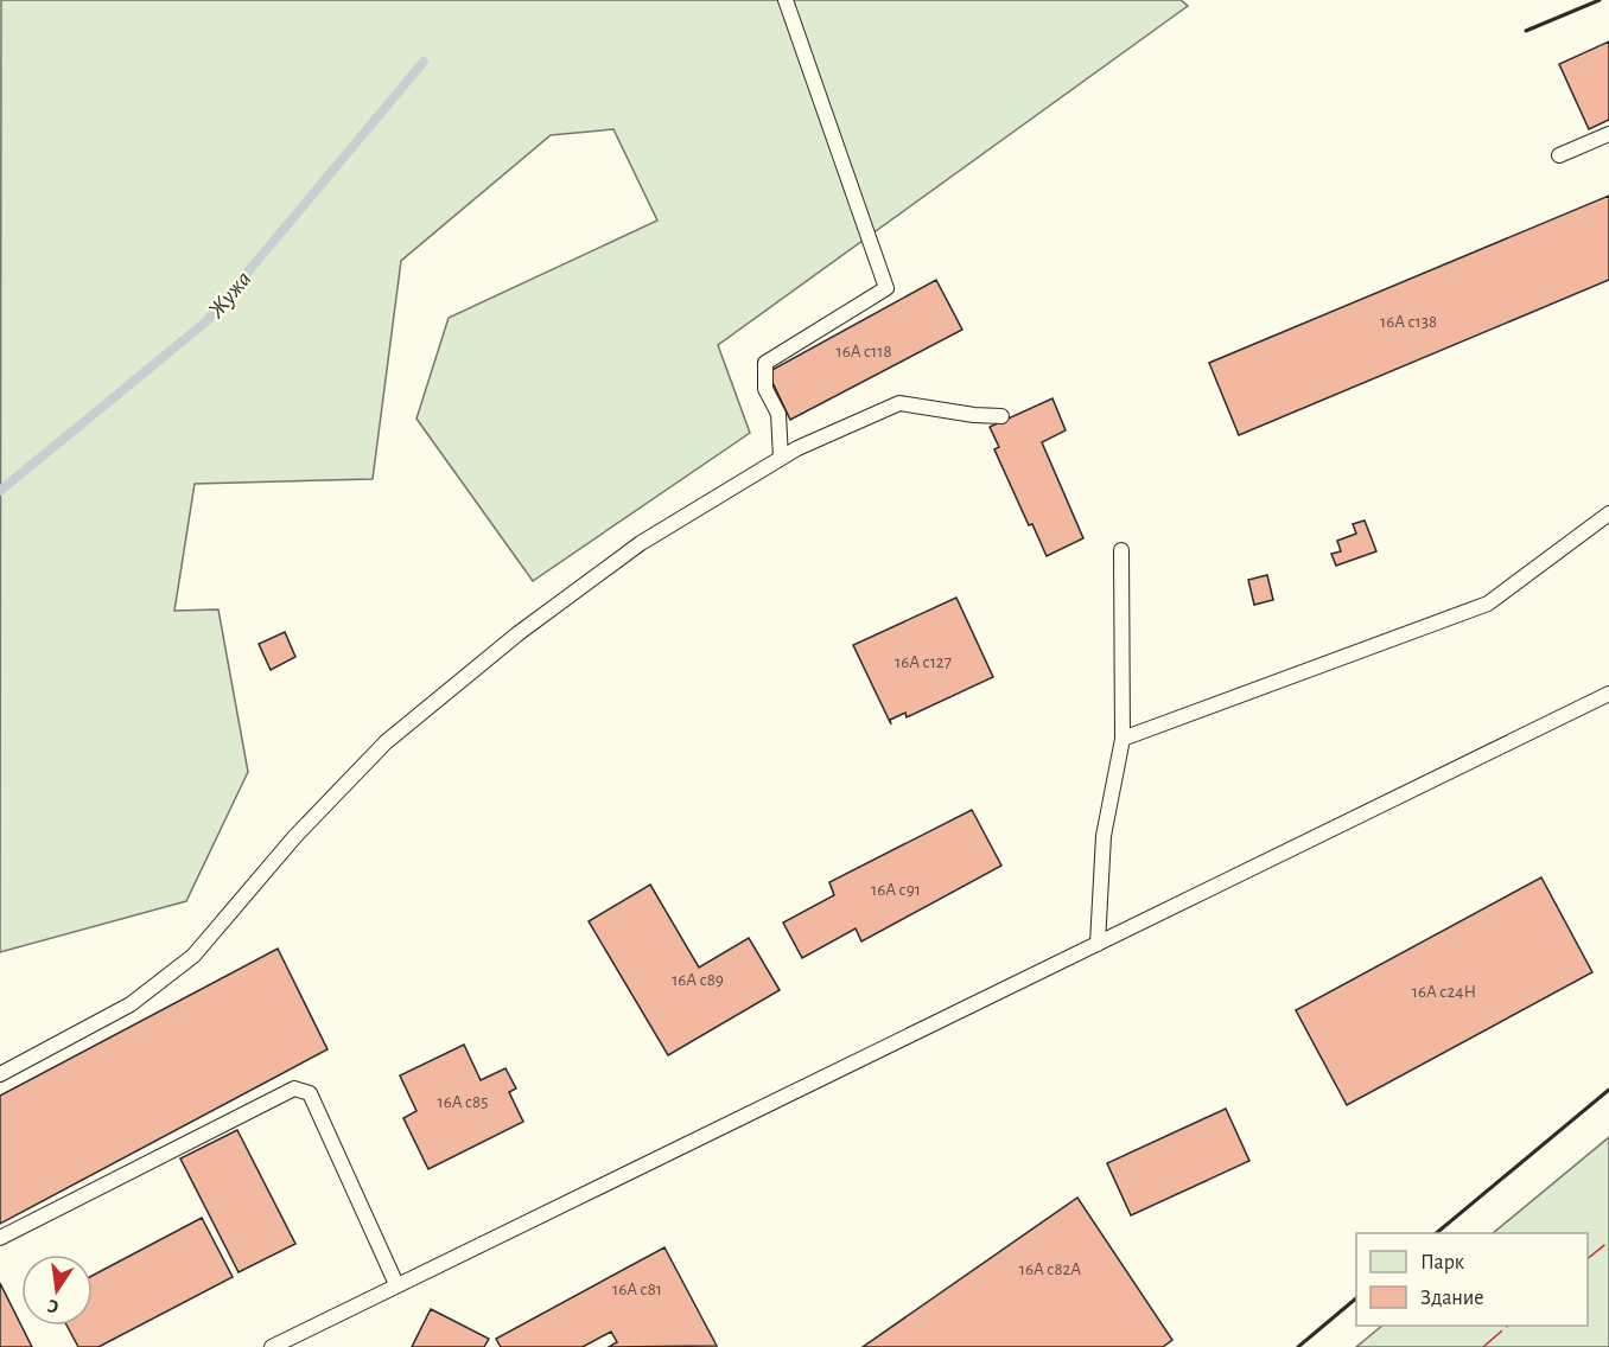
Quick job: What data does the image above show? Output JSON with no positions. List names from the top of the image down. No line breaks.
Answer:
{"water":["Жужа"],"house_numbers":["16А с138","16А с118","16А с127","16А с91","16А с89","16А с24Н","16А с85","16А с82А","16А с81"],"legend":["Парк","Здание"],"north":"bottom"}
